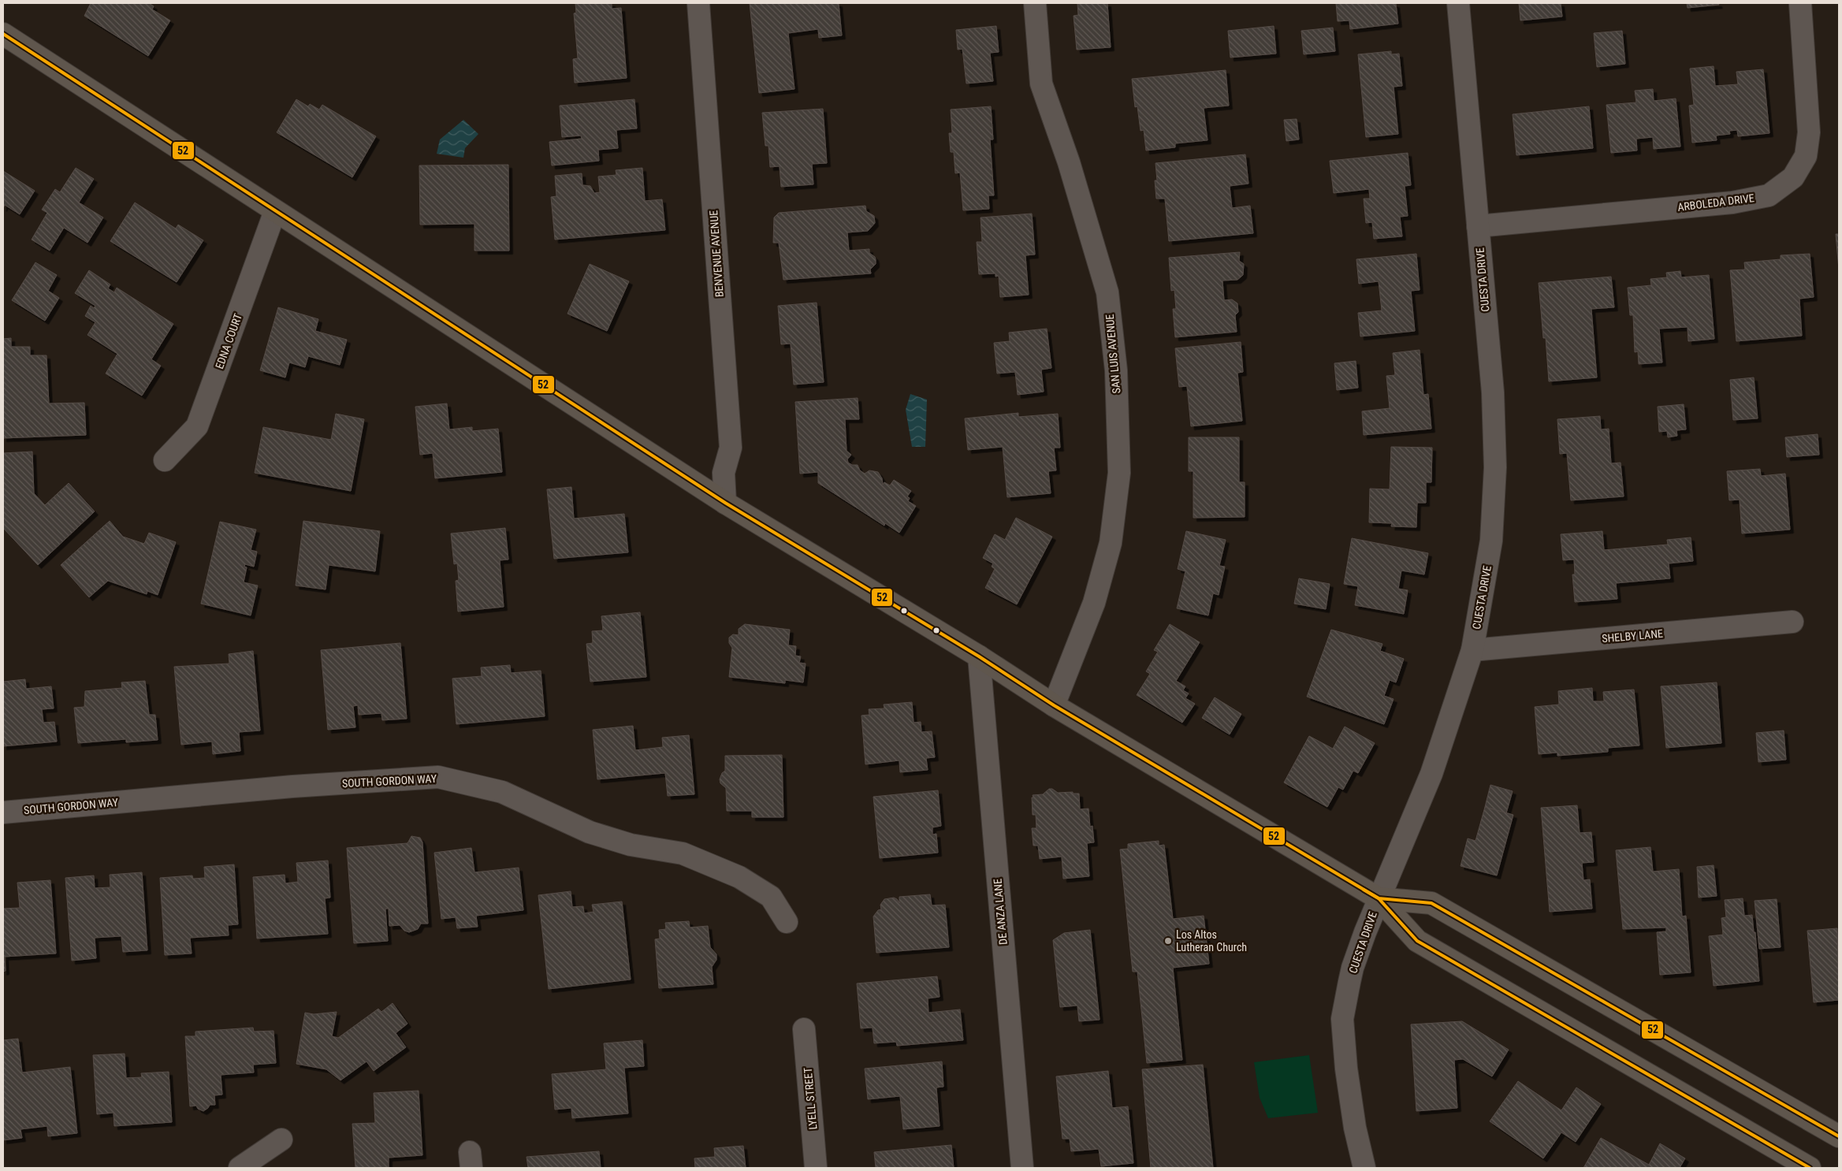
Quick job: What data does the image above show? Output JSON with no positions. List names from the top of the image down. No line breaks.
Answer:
{"streets":{"street":["ARBOLEDA DRIVE","BENVENUE AVENUE","CUESTA DRIVE","EDNA COURT","SAN LUIS AVENUE","SHELBY LANE","SOUTH GORDON WAY","DE ANZA LANE","LYELL STREET"]},"crossings":[["ARBOLEDA DRIVE","CUESTA DRIVE"],["CUESTA DRIVE","SHELBY LANE"]],"places":["Los Altos Lutheran Church"],"lines":["transit line 52"]}
